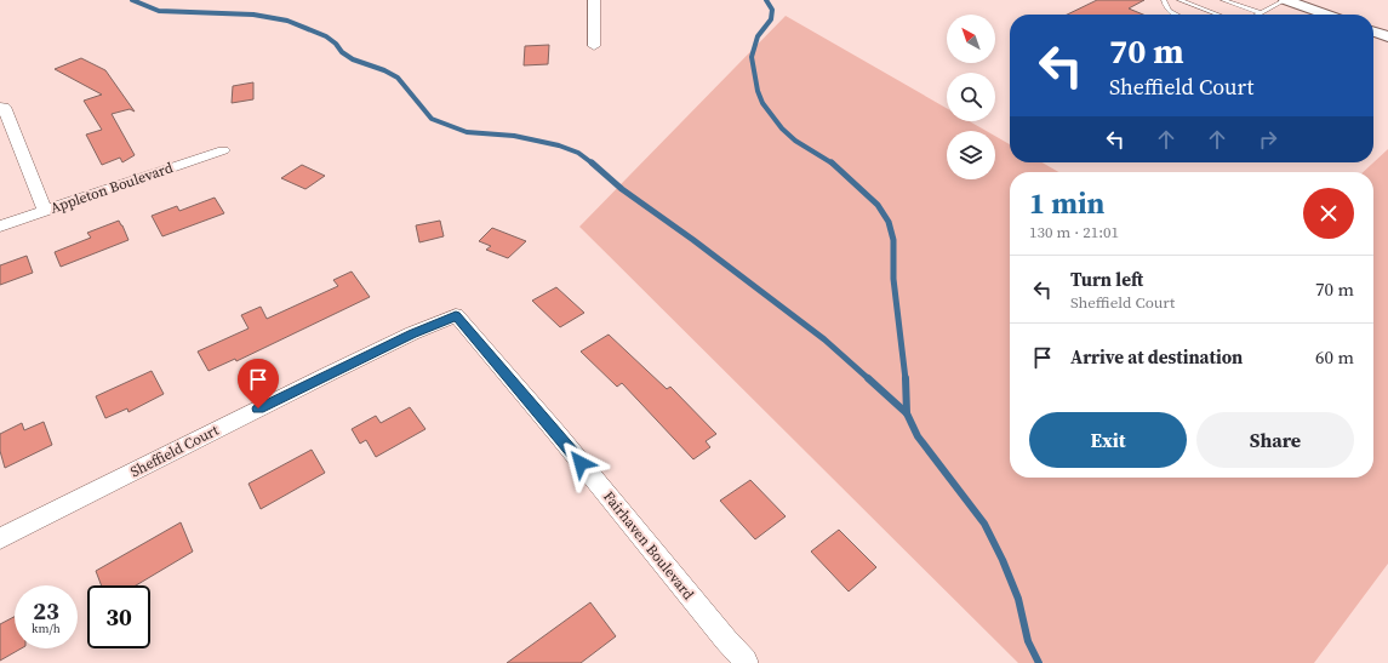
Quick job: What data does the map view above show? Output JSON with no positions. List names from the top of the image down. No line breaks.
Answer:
{"streets":{"street":["Appleton Boulevard","Sheffield Court","Fairhaven Boulevard"]},"crossings":[["Sheffield Court","Fairhaven Boulevard"]],"north":"top left","page":{"turn":["70 m","Sheffield Court"],"heading":["1 min","130 m · 21:01"],"list":[{"name":"Turn left","note":"Sheffield Court","value":"70 m"},{"name":"Arrive at destination","value":"60 m"}],"buttons":["Exit","Share"],"speed":"23 km/h","limit":"30"}}
